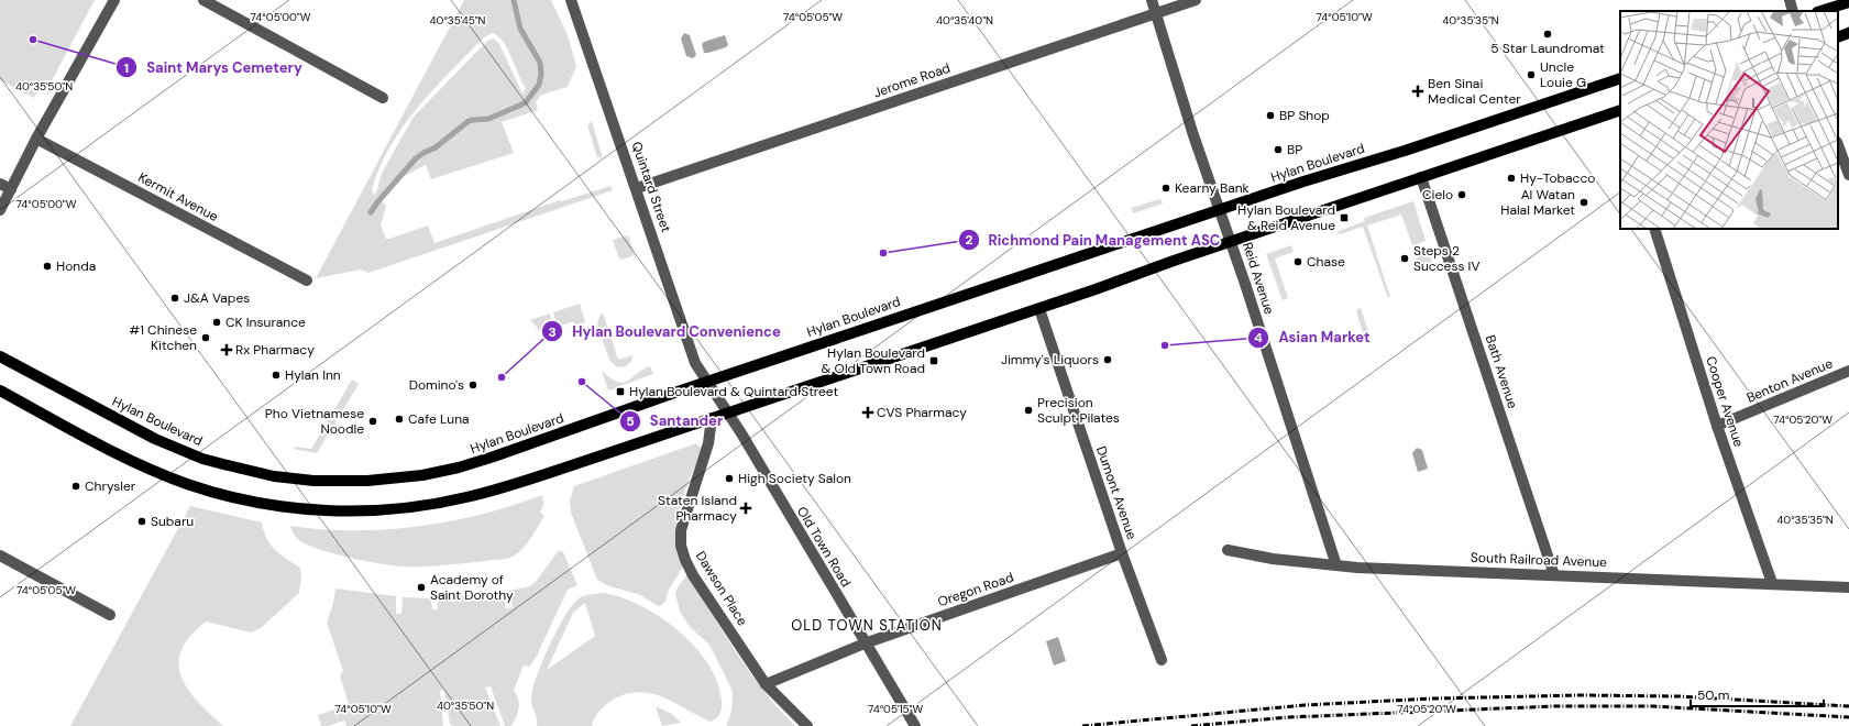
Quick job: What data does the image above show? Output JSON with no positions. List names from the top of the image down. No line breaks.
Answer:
{"streets":{"main road":["Hylan Boulevard"],"street":["Jerome Road","Quintard Street","Kermit Avenue","Reid Avenue","Bath Avenue","Benton Avenue","Cooper Avenue","Dumont Avenue","Old Town Road","South Railroad Avenue","Dawson Place","Oregon Road"]},"crossings":[["Jerome Road","Quintard Street"],["Jerome Road","Reid Avenue"],["Hylan Boulevard","Quintard Street"],["Hylan Boulevard","Reid Avenue"],["Hylan Boulevard","Old Town Road"],["Quintard Street","Old Town Road"],["Reid Avenue","South Railroad Avenue"],["Bath Avenue","South Railroad Avenue"],["Benton Avenue","Cooper Avenue"],["Cooper Avenue","South Railroad Avenue"],["Dumont Avenue","Oregon Road"],["Old Town Road","Oregon Road"],["Dawson Place","Oregon Road"]],"districts":["OLD TOWN STATION"],"places":{"other":["5 Star Laundromat","Saint Marys Cemetery","Uncle Louie G","BP Shop","BP","Hy-Tobacco","Kearny Bank","Cielo","Al Watan Halal Market","Richmond Pain Management ASC","Steps 2 Success IV","Chase","Honda","J&A Vapes","CK Insurance","#1 Chinese Kitchen","Asian Market","Jimmy's Liquors","Hylan Inn","Hylan Boulevard Convenience","Santander","Domino's","Precision Sculpt Pilates","Cafe Luna","Pho Vietnamese Noodle","High Society Salon","Chrysler","Subaru","Academy of Saint Dorothy"],"health":["Ben Sinai Medical Center","Rx Pharmacy","CVS Pharmacy","Staten Island Pharmacy"],"transit":["Hylan Boulevard & Reid Avenue","Hylan Boulevard & Old Town Road","Hylan Boulevard & Quintard Street"]},"scale_bar":"50 m","coordinates":["74°05'05\"W","74°05'00\"W","74°05'10\"W","40°35'45\"N","40°35'40\"N","40°35'35\"N","40°35'50\"N","74°05'20\"W","74°05'15\"W"]}
